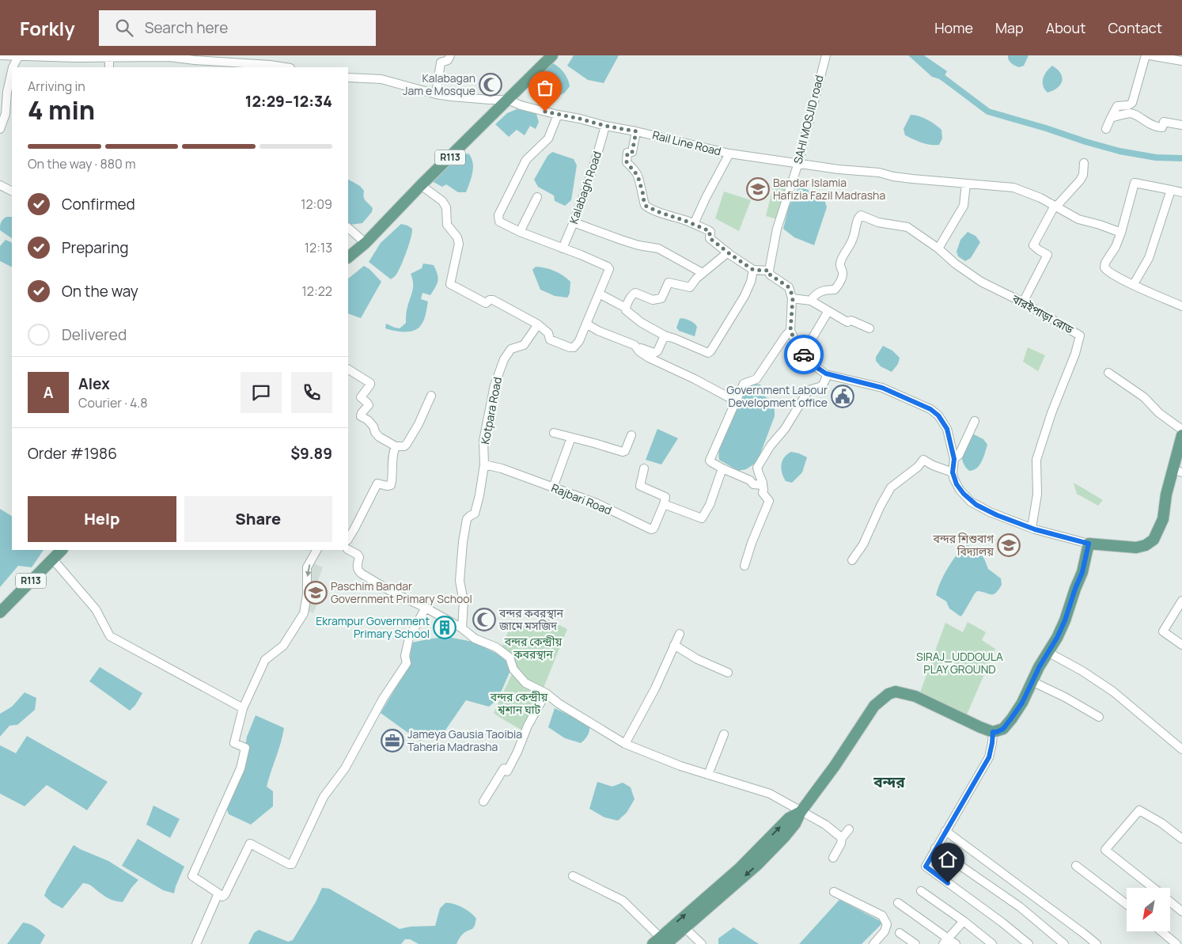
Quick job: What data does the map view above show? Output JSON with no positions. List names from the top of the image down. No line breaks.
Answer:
{"streets":{"main road":["R113"],"street":["SAHI MOSJID road","Rail Line Road","Kalabagh Road","বারইপাড়া রোড","Kotpara Road","Rajbari Road"]},"crossings":[["SAHI MOSJID road","Rail Line Road"],["Rail Line Road","R113"],["Rail Line Road","Kalabagh Road"],["Kotpara Road","Rajbari Road"]],"districts":["বন্দর"],"parks":["বন্দর কেন্দ্রীয় কবরস্থান","SIRAJ_UDDOULA PLAY GROUND","বন্দর কেন্দ্রীয় শ্বশান ঘাট"],"places":{"mosque":["Kalabagan Jam e Mosque","বন্দর কবরস্থান জামে মসজিদ"],"school or university":["Bandar Islamia Hafizia Fazil Madrasha","বন্দর শিশুবাগ বিদ্যালয়","Paschim Bandar Government Primary School"],"public building":["Government Labour Development office"],"building":["Ekrampur Government Primary School"],"office":["Jameya Gausia Taoibia Taheria Madrasha"]},"north":"bottom left","page":{"header":"Forkly","search":"Search here","nav":["Home","Map","About","Contact"],"heading":["4 min","Arriving in","12:29–12:34"],"panel":["Alex","Courier · 4.8","Order #1986","$9.89"],"bar":"On the way · 880 m","list":[["Confirmed","12:09"],["Preparing","12:13"],["On the way","12:22"],"Delivered"],"round":"A","buttons":["Help","Share"]}}
